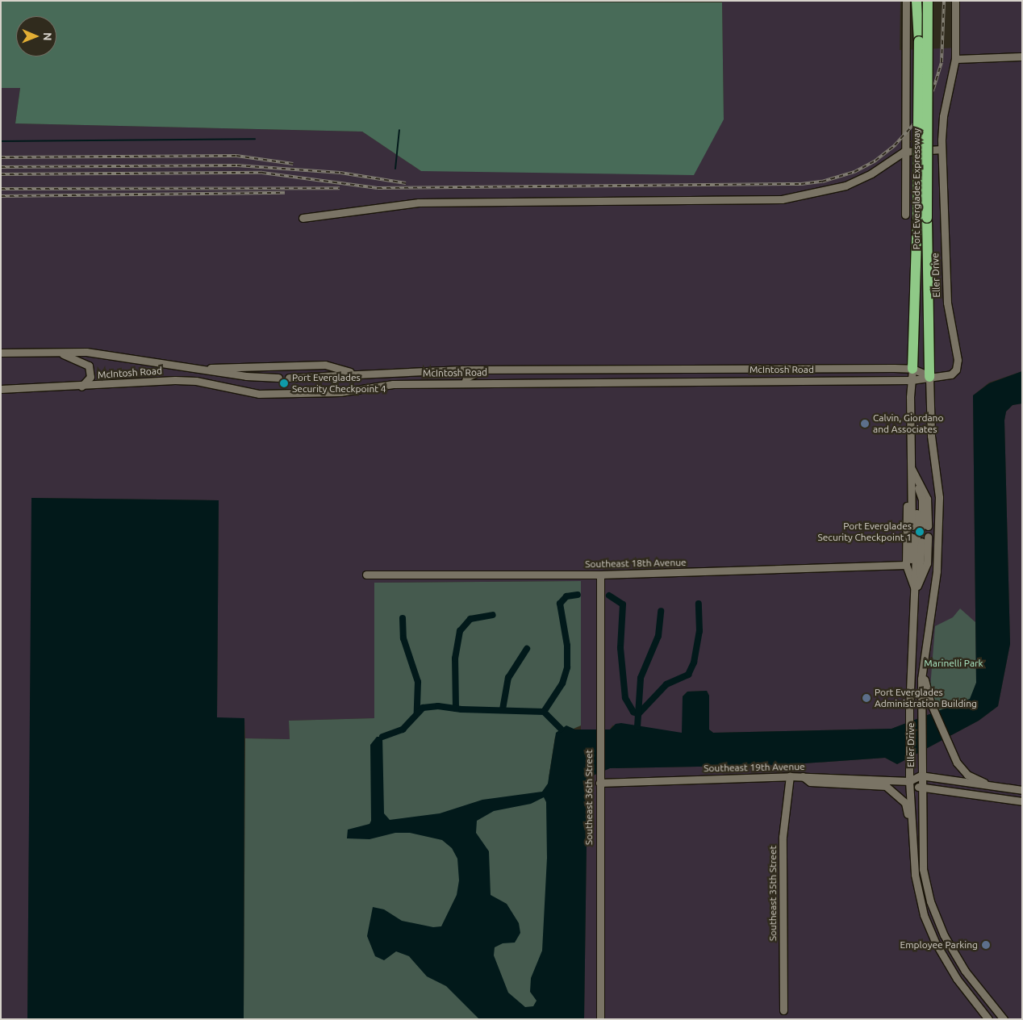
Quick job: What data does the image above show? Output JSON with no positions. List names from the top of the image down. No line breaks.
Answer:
{"streets":{"highway":["Port Everglades Expressway"],"street":["Eller Drive","McIntosh Road","Southeast 18th Avenue","Southeast 19th Avenue","Southeast 36th Street","Southeast 35th Street"]},"crossings":[["Port Everglades Expressway","Eller Drive"],["Port Everglades Expressway","McIntosh Road"],["Eller Drive","McIntosh Road"],["Eller Drive","Southeast 18th Avenue"],["Eller Drive","Southeast 19th Avenue"],["Southeast 18th Avenue","Southeast 36th Street"],["Southeast 19th Avenue","Southeast 36th Street"],["Southeast 19th Avenue","Southeast 35th Street"]],"parks":["Marinelli Park"],"places":["Port Everglades Security Checkpoint 4","Calvin, Giordano and Associates","Port Everglades Security Checkpoint 1","Port Everglades Administration Building","Employee Parking"],"north":"right"}
